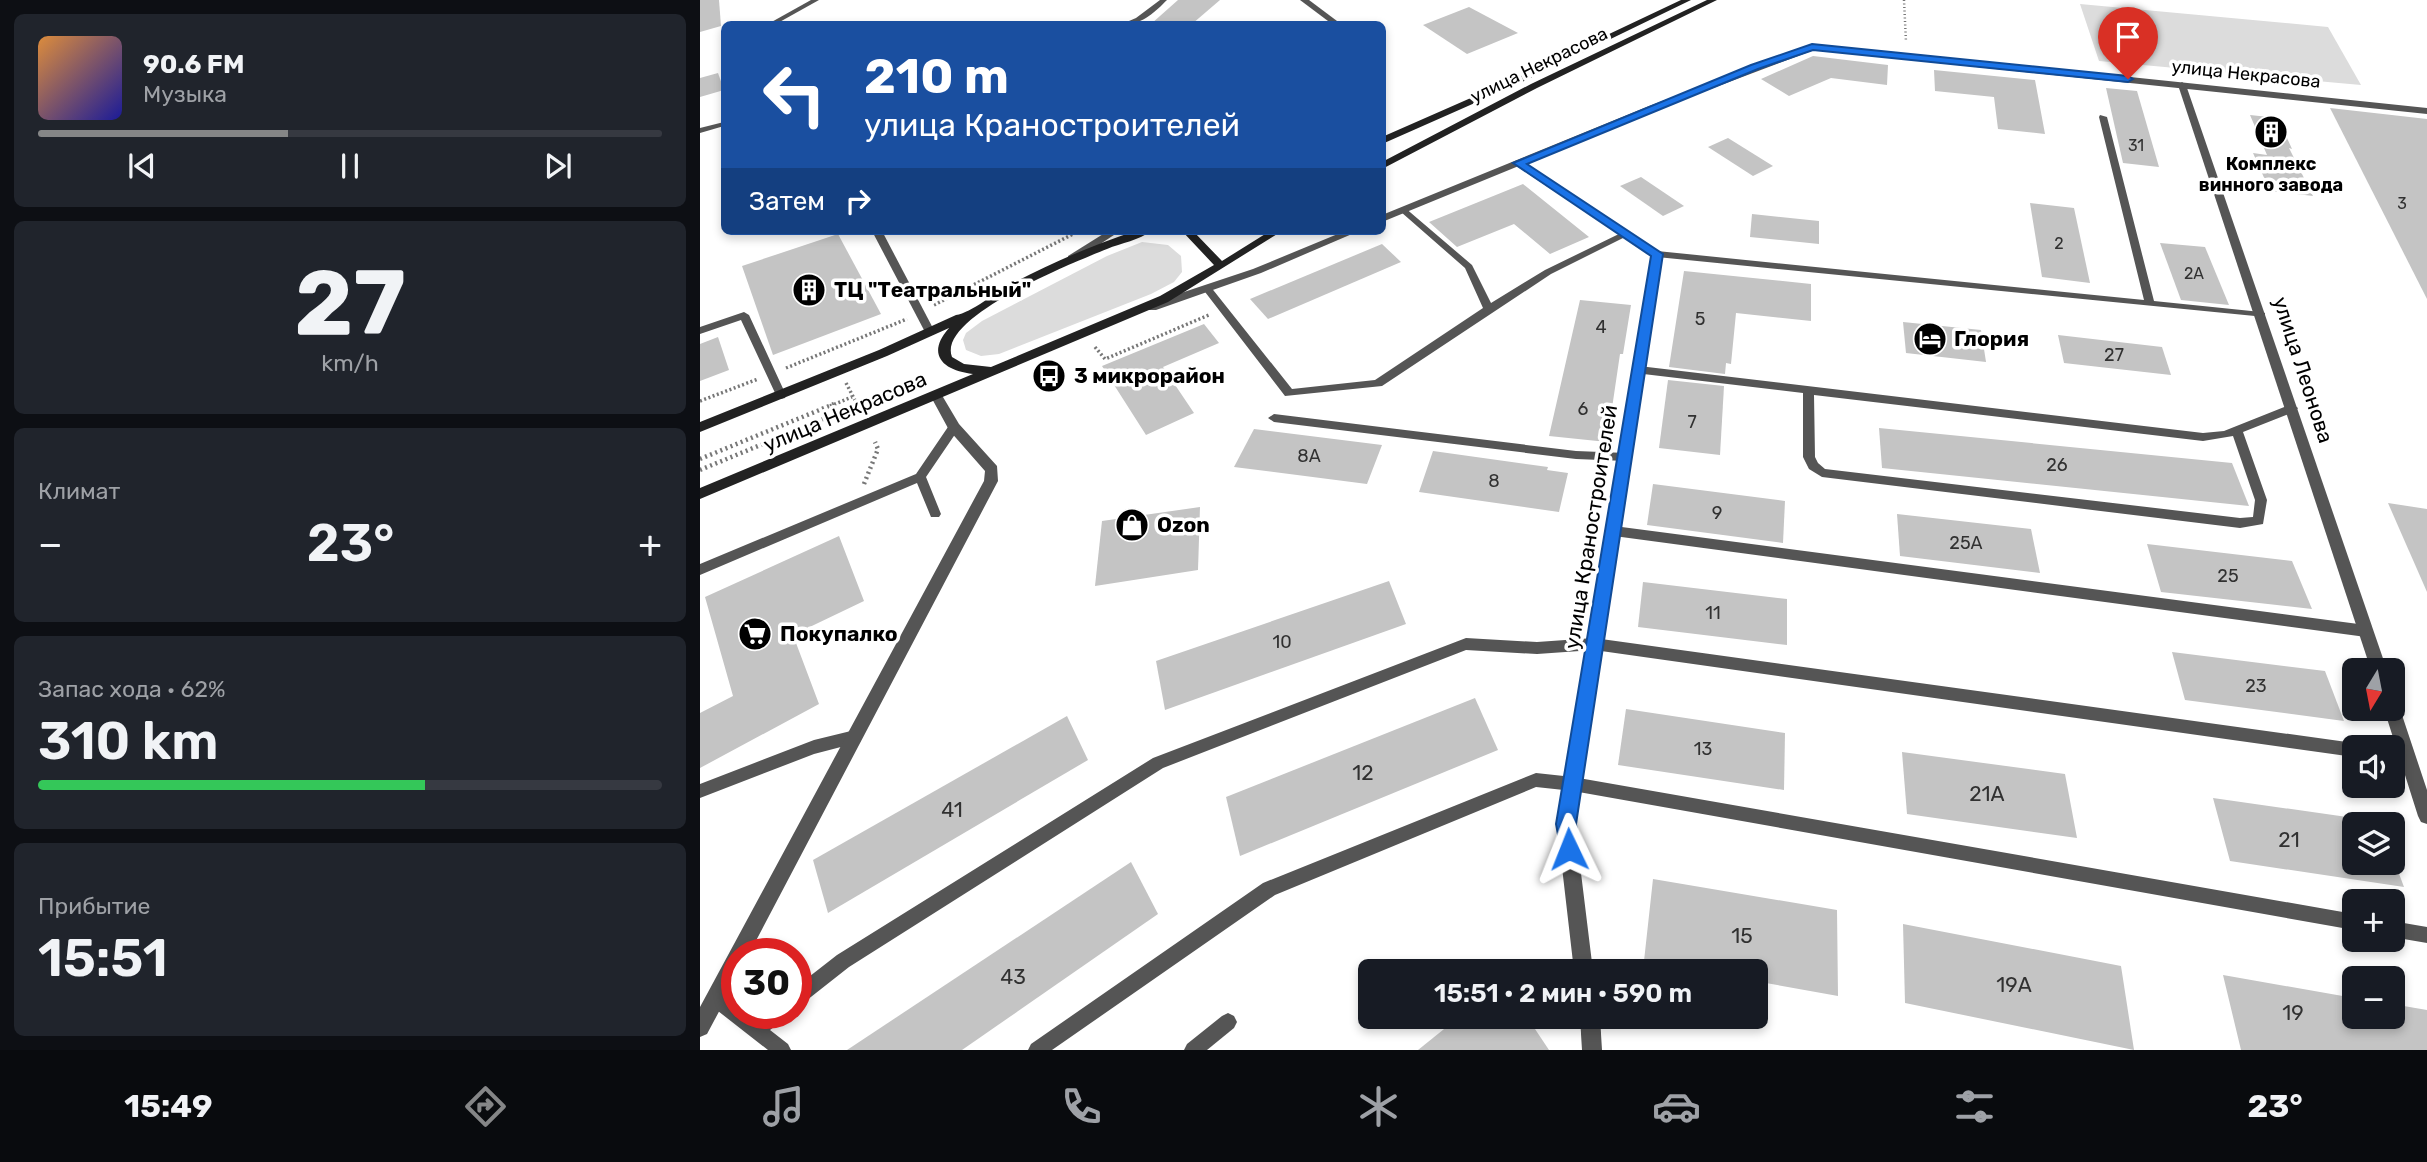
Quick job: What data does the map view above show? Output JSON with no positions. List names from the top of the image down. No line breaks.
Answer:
{"streets":{"main road":["улица Некрасова"],"street":["улица Леонова","улица Краностроителей"]},"crossings":[["улица Некрасова","улица Леонова"]],"places":{"building":["Комплекс винного завода","ТЦ \"Театральный\""],"hotel":["Глория"],"bus stop":["3 микрорайон"],"shop":["Ozon"],"supermarket":["Покупалко"]},"house_numbers":["31","3","2","2А","5","4","27","6","7","8А","26","8","9","25А","25","11","10","23","13","12","21А","41","21","15","43","19А","19"],"north":"bottom","page":{"turn":["210 m","улица Краностроителей"],"song":["90.6 FM","Музыка"],"then":"Затем","tile":[["27","km/h"],"Климат",["Запас хода · 62%","310 km"],["Прибытие","15:51"]],"heat":["−","23°","+"],"map_buttons":["+","−"],"limit":"30","trip":"15:51 · 2 мин · 590 m","tabs":["15:49","23°"]}}
